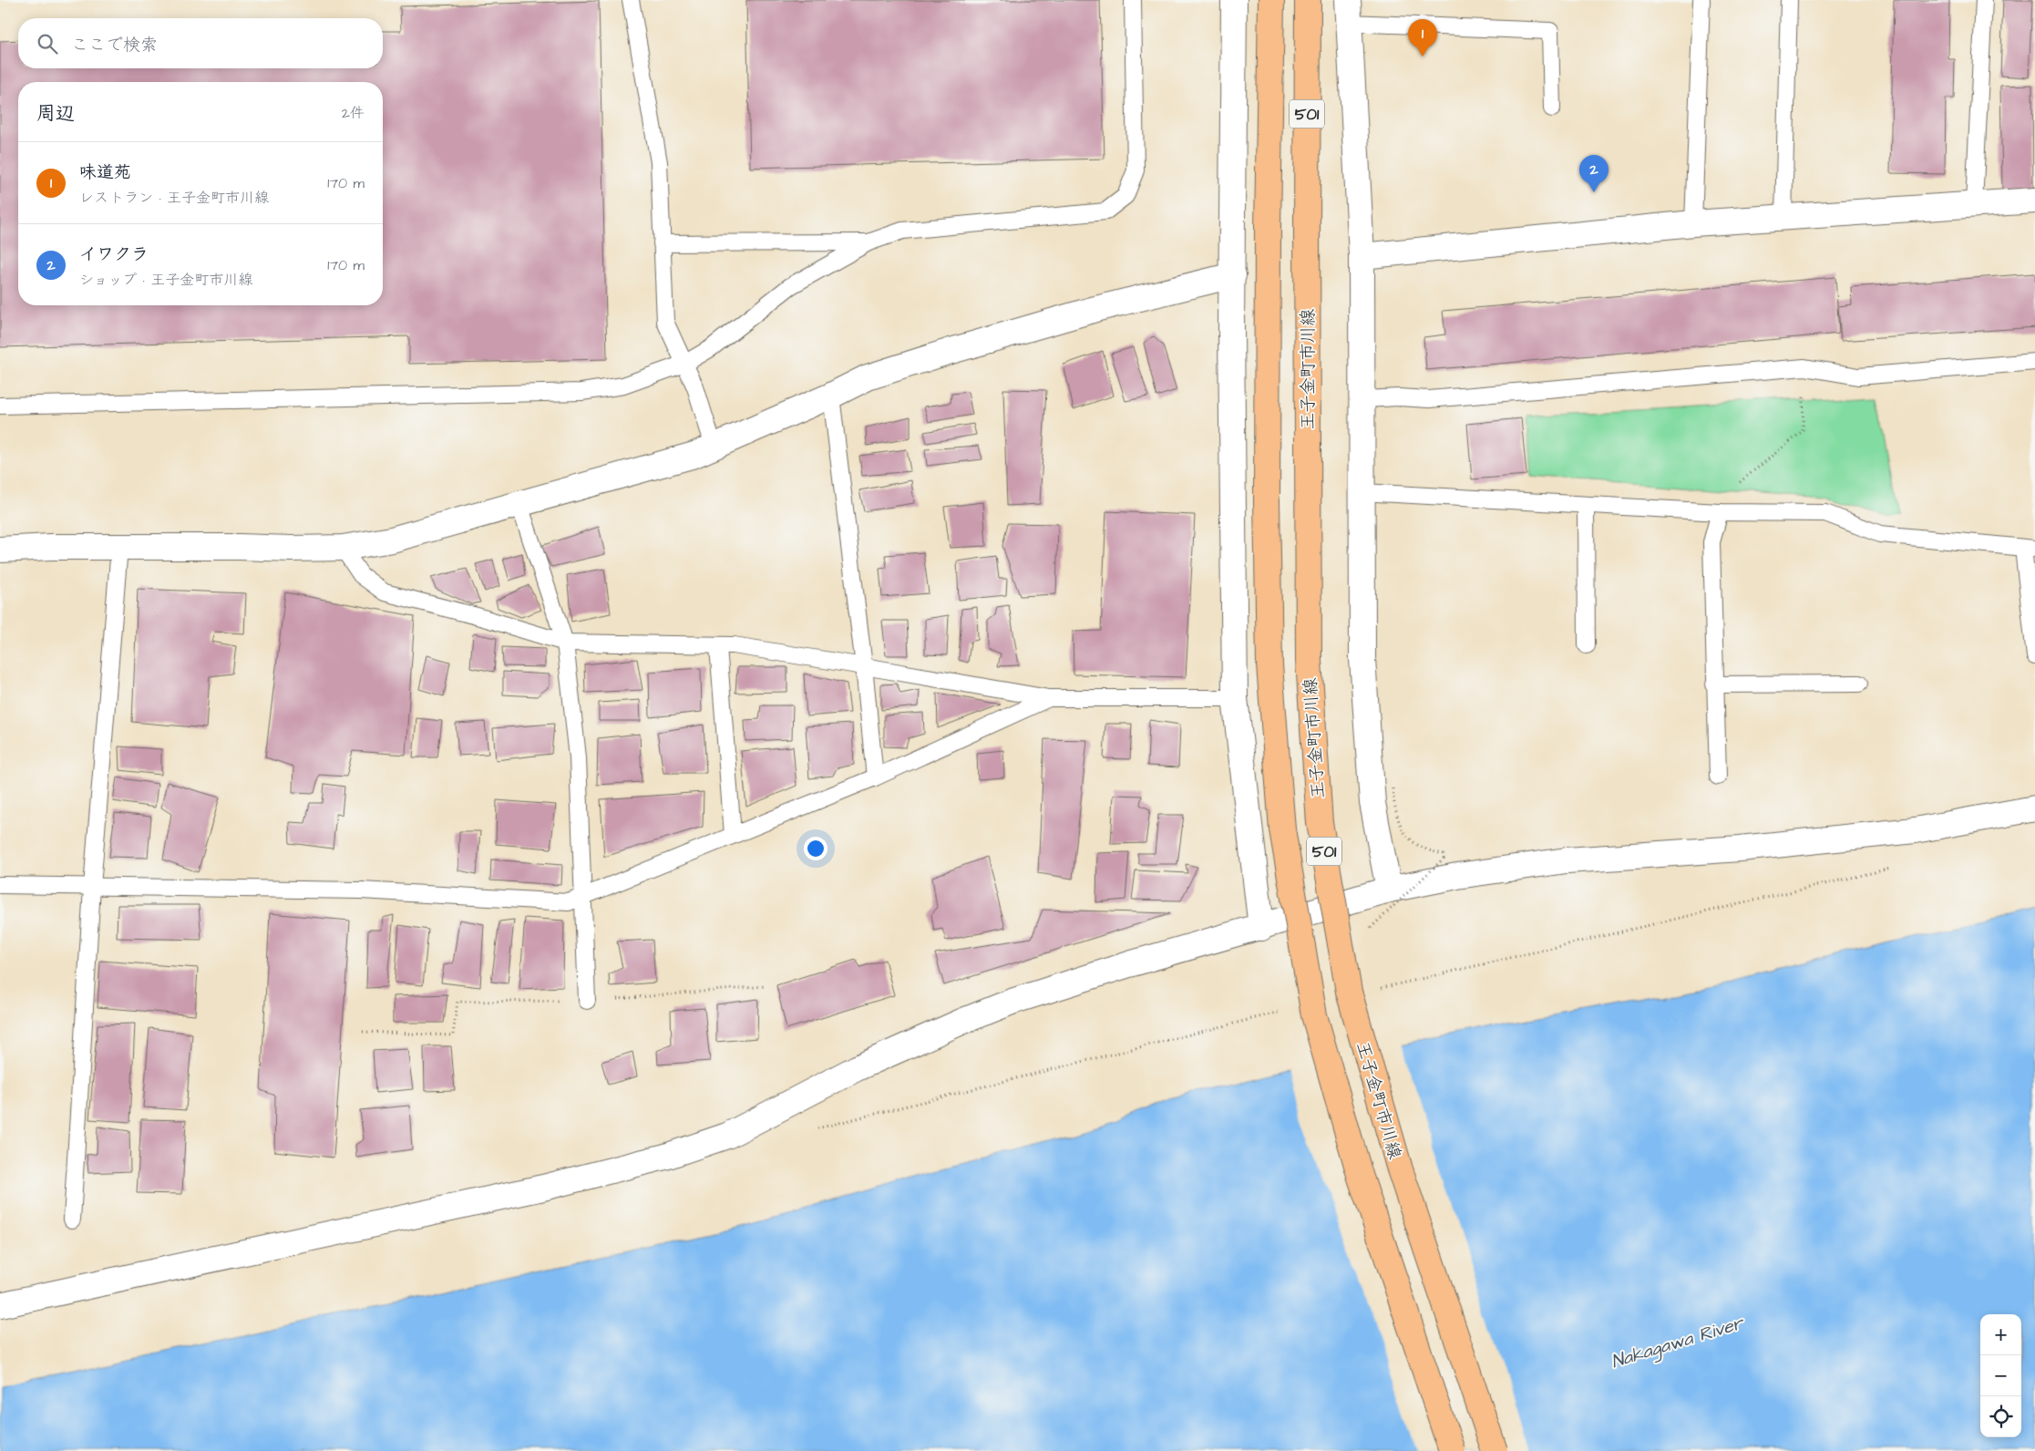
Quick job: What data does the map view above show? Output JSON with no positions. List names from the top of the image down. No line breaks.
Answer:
{"streets":{"main road":["501","王子金町市川線"]},"water":["Nakagawa River"],"page":{"search":"ここで検索","pins":["1","2"],"heading":["周辺","2件"],"list":[{"mark":"1","name":"味道苑","note":"レストラン · 王子金町市川線","value":"170 m"},{"mark":"2","name":"イワクラ","note":"ショップ · 王子金町市川線","value":"170 m"}],"map_buttons":["+","−"]}}
